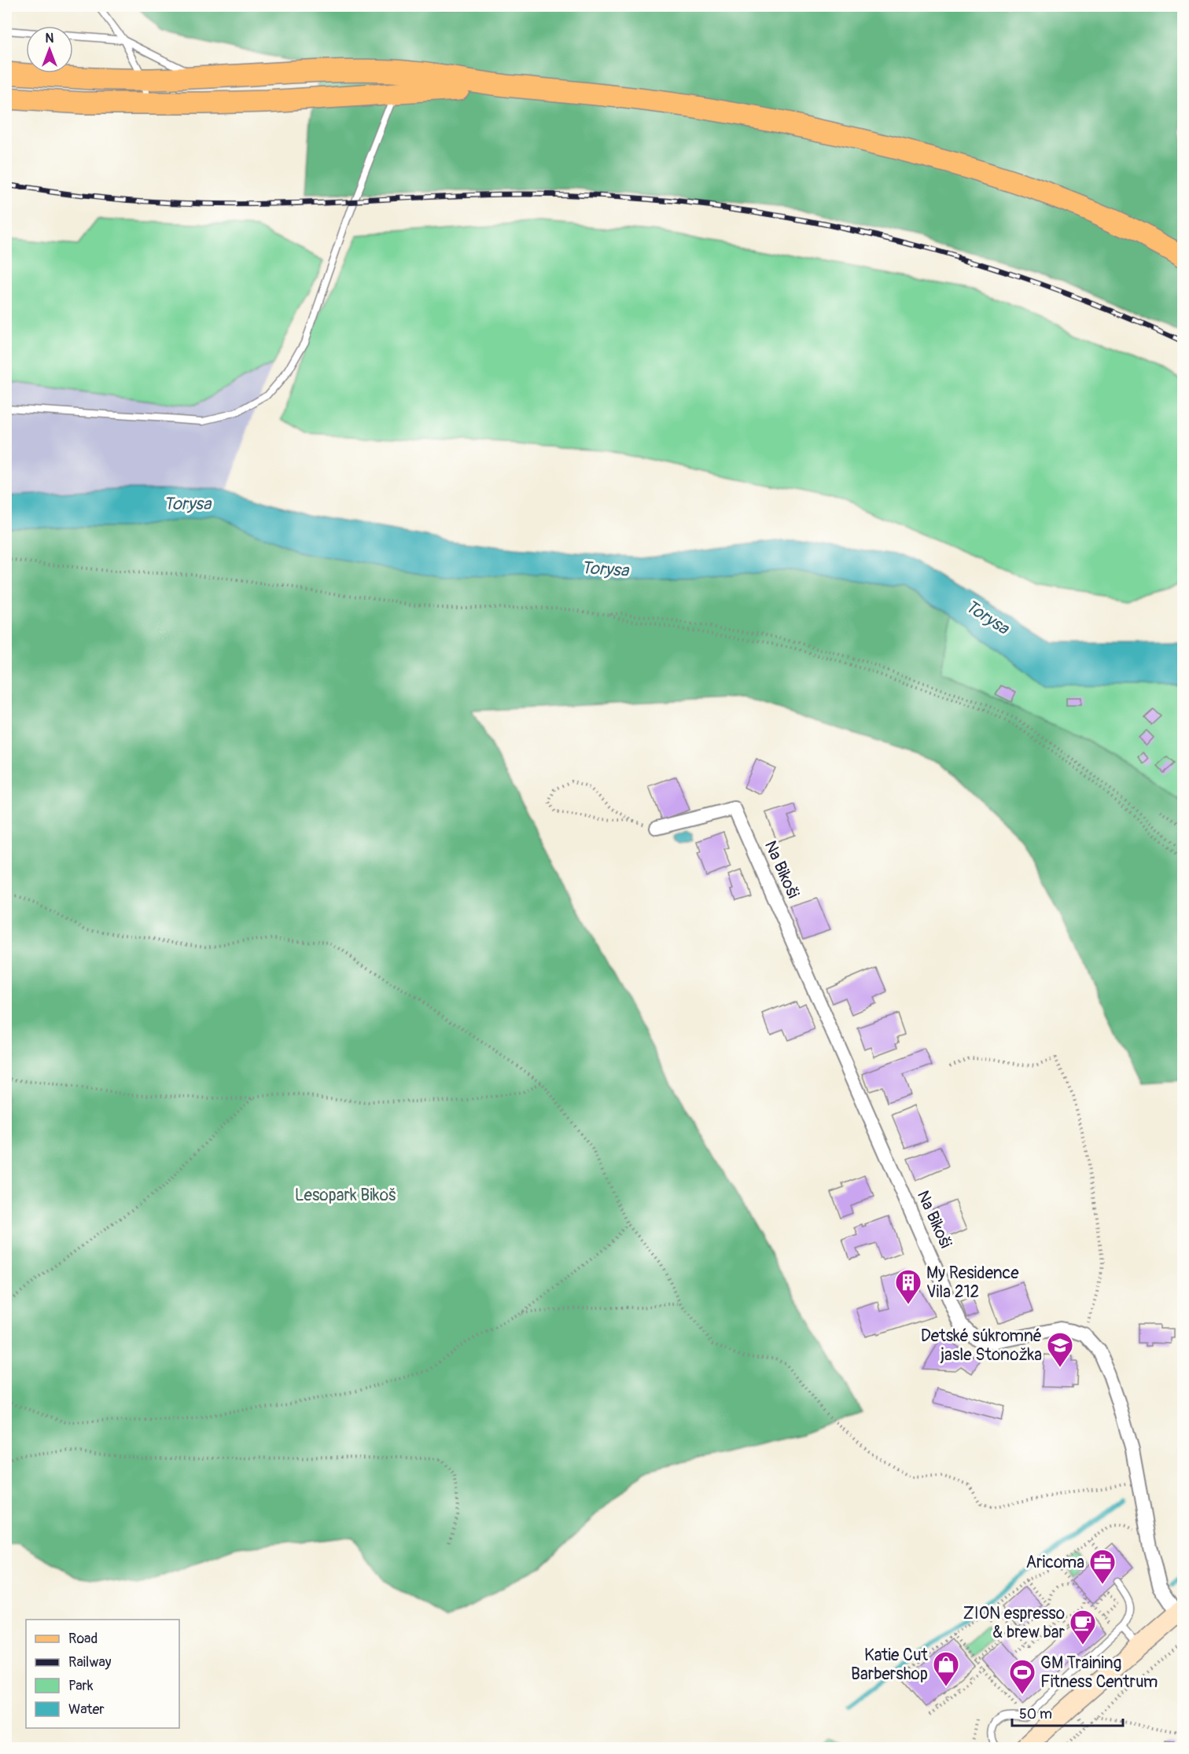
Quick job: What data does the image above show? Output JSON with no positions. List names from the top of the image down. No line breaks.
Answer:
{"streets":{"street":["Na Bikoši"]},"water":["Torysa"],"parks":["Lesopark Bikoš"],"places":{"building":["My Residence Vila 212"],"school or university":["Detské súkromné jasle Stonožka"],"office":["Aricoma"],"cafe":["ZION espresso & brew bar"],"shop":["Katie Cut Barbershop"],"sports":["GM Training Fitness Centrum"]},"legend":["Road","Railway","Park","Water"],"scale_bar":"50 m","north":"top"}
